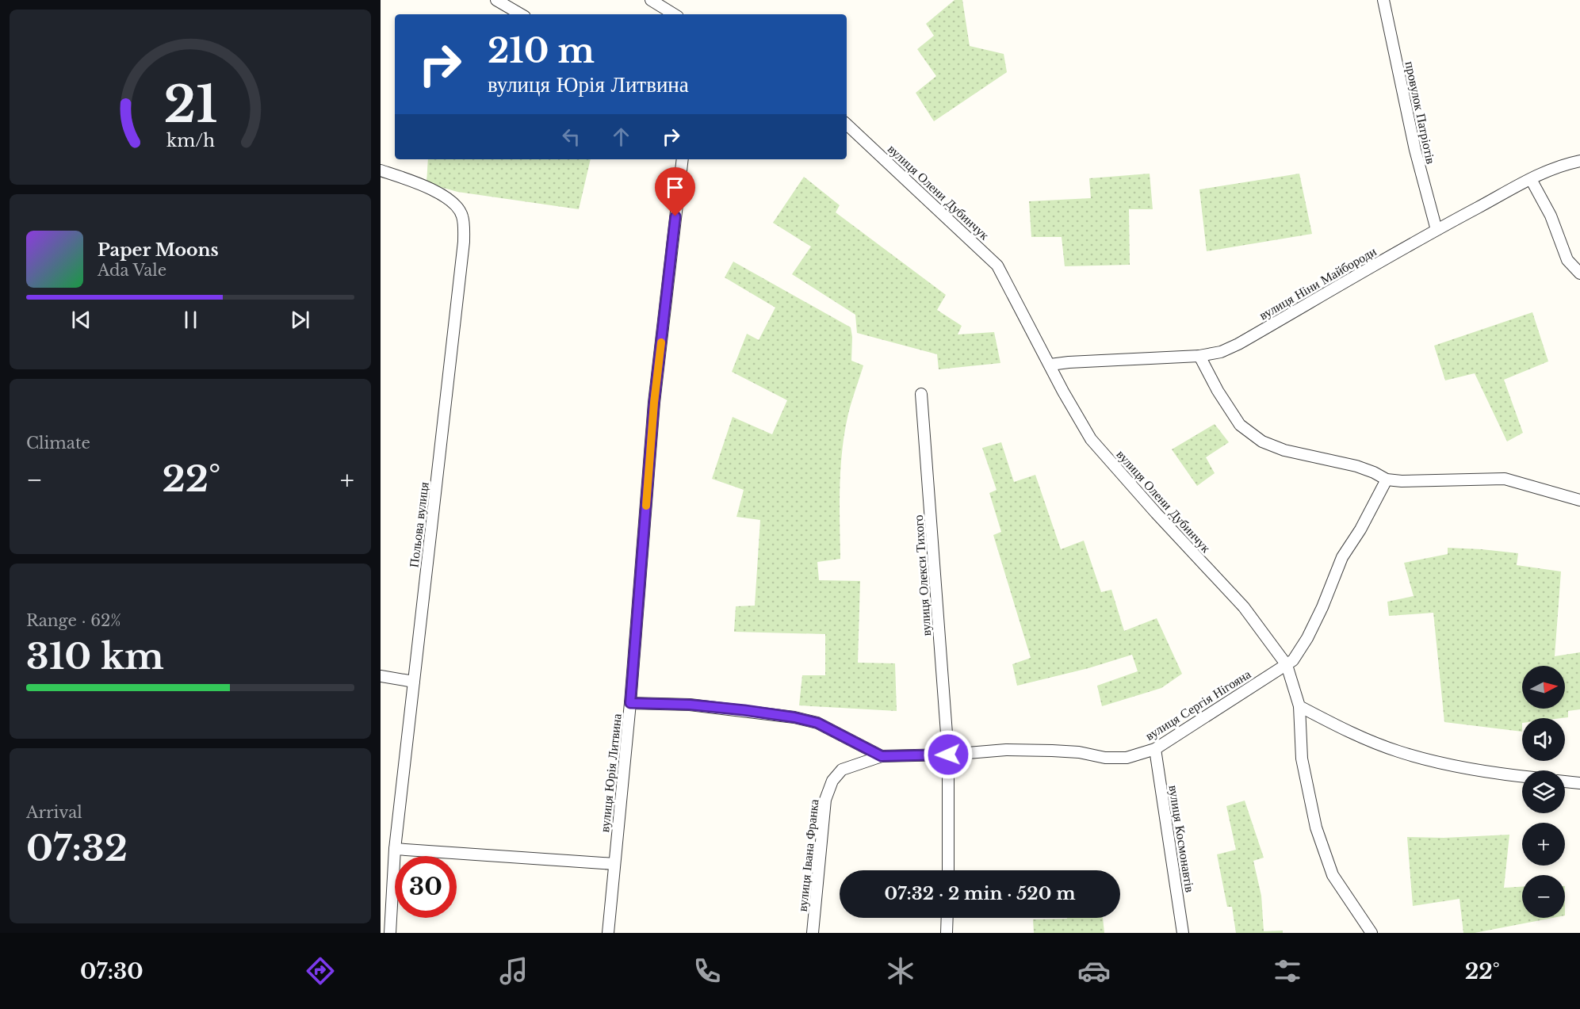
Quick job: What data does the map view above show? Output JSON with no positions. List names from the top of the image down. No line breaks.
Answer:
{"streets":{"street":["провулок Патріотів","вулиця Олени Дубинчук","вулиця Ніни Майбороди","Польова вулиця","вулиця Олекси Тихого","вулиця Сергія Нігояна","вулиця Юрія Литвина","вулиця Космонавтів","вулиця Івана Франка"]},"crossings":[["провулок Патріотів","вулиця Ніни Майбороди"],["вулиця Олени Дубинчук","вулиця Ніни Майбороди"],["вулиця Олени Дубинчук","вулиця Сергія Нігояна"],["вулиця Олекси Тихого","вулиця Сергія Нігояна"],["вулиця Сергія Нігояна","вулиця Юрія Литвина"],["вулиця Сергія Нігояна","вулиця Космонавтів"],["вулиця Сергія Нігояна","вулиця Івана Франка"]],"north":"right","page":{"turn":["210 m","вулиця Юрія Литвина"],"song":["Paper Moons","Ada Vale"],"tile":["Climate",["Range · 62%","310 km"],["Arrival","07:32"]],"heat":["−","22°","+"],"map_buttons":["+","−"],"limit":"30","trip":"07:32 · 2 min · 520 m","tabs":["07:30","22°"],"gauge":["21","km/h"]}}
